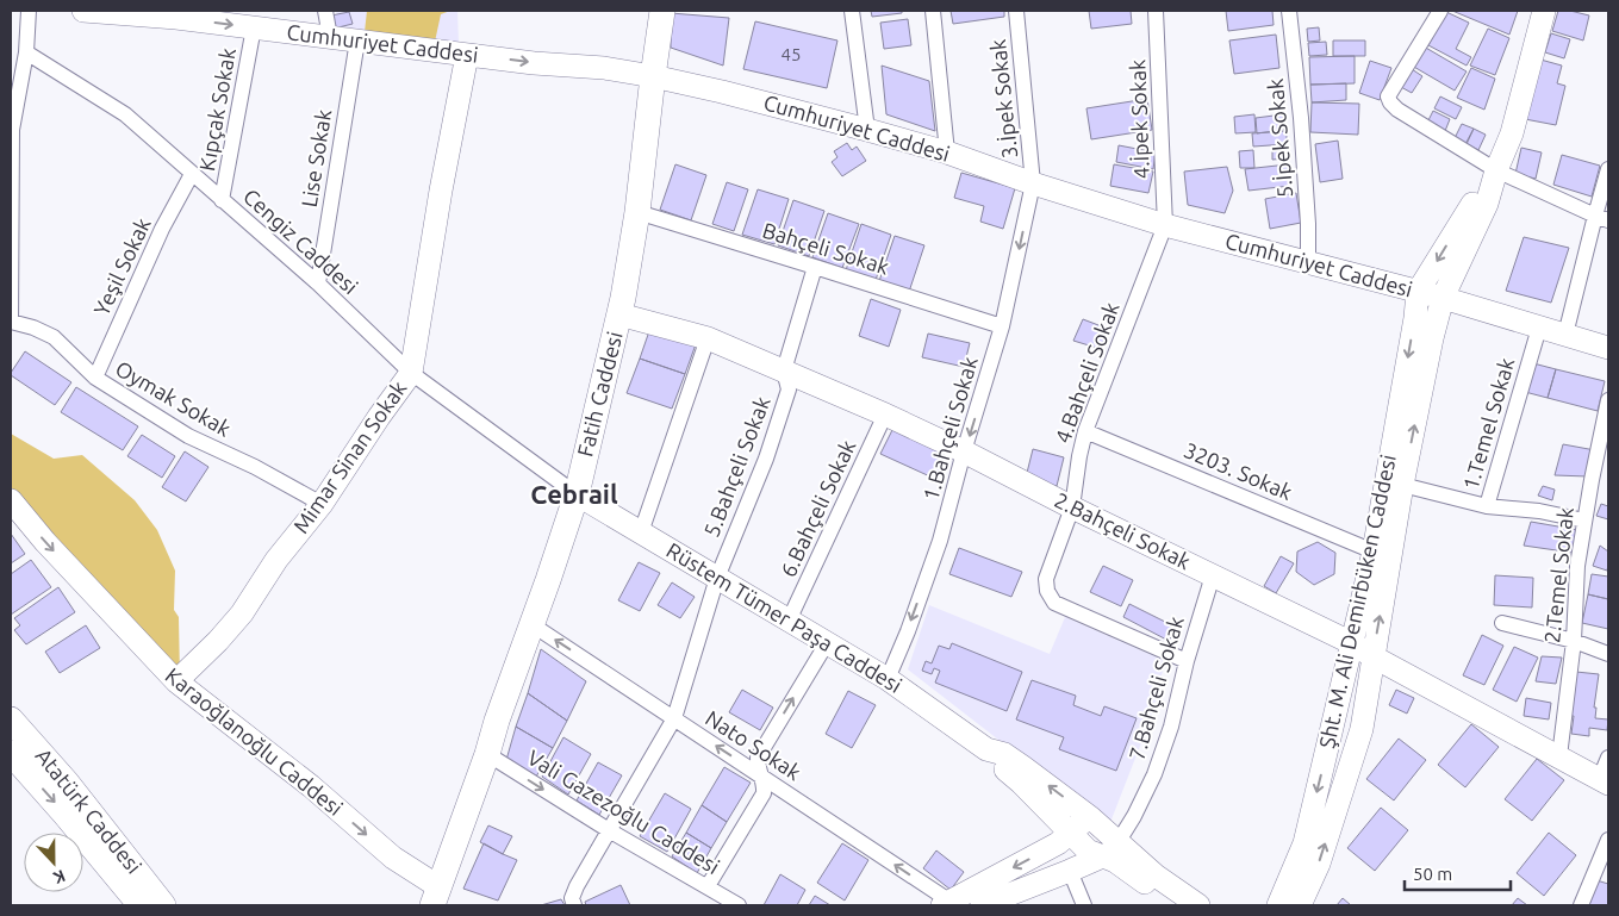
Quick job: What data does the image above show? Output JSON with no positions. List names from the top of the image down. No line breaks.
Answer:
{"streets":{"main road":["Fatih Caddesi","Atatürk Caddesi"],"street":["Cumhuriyet Caddesi","3.İpek Sokak","Kıpçak Sokak","4.İpek Sokak","5.İpek Sokak","Lise Sokak","Cengiz Caddesi","Bahçeli Sokak","Yeşil Sokak","4.Bahçeli Sokak","Oymak Sokak","1.Temel Sokak","1.Bahçeli Sokak","Mimar Sinan Sokak","5.Bahçeli Sokak","3203. Sokak","6.Bahçeli Sokak","2.Bahçeli Sokak","2.Temel Sokak","Şht. M. Ali Demirbüken Caddesi","Rüstem Tümer Paşa Caddesi","7.Bahçeli Sokak","Karaoğlanoğlu Caddesi","Nato Sokak","Vali Gazezoğlu Caddesi"]},"crossings":[["Cumhuriyet Caddesi","3.İpek Sokak"],["Cumhuriyet Caddesi","Kıpçak Sokak"],["Cumhuriyet Caddesi","4.İpek Sokak"],["Cumhuriyet Caddesi","5.İpek Sokak"],["Cumhuriyet Caddesi","Lise Sokak"],["Cumhuriyet Caddesi","4.Bahçeli Sokak"],["Cumhuriyet Caddesi","Fatih Caddesi"],["Cumhuriyet Caddesi","1.Temel Sokak"],["Cumhuriyet Caddesi","1.Bahçeli Sokak"],["Cumhuriyet Caddesi","Mimar Sinan Sokak"],["Cumhuriyet Caddesi","Şht. M. Ali Demirbüken Caddesi"],["3.İpek Sokak","1.Bahçeli Sokak"],["Kıpçak Sokak","Cengiz Caddesi"],["4.İpek Sokak","4.Bahçeli Sokak"],["Lise Sokak","Cengiz Caddesi"],["Cengiz Caddesi","Yeşil Sokak"],["Cengiz Caddesi","Fatih Caddesi"],["Cengiz Caddesi","Mimar Sinan Sokak"],["Cengiz Caddesi","Rüstem Tümer Paşa Caddesi"],["Bahçeli Sokak","Fatih Caddesi"],["Bahçeli Sokak","1.Bahçeli Sokak"],["Bahçeli Sokak","5.Bahçeli Sokak"],["Yeşil Sokak","Oymak Sokak"],["4.Bahçeli Sokak","3203. Sokak"],["4.Bahçeli Sokak","2.Bahçeli Sokak"],["4.Bahçeli Sokak","7.Bahçeli Sokak"],["Fatih Caddesi","2.Bahçeli Sokak"],["Fatih Caddesi","Rüstem Tümer Paşa Caddesi"],["Fatih Caddesi","Karaoğlanoğlu Caddesi"],["Fatih Caddesi","Nato Sokak"],["Fatih Caddesi","Vali Gazezoğlu Caddesi"],["Oymak Sokak","Mimar Sinan Sokak"],["1.Temel Sokak","2.Temel Sokak"],["1.Bahçeli Sokak","2.Bahçeli Sokak"],["1.Bahçeli Sokak","Rüstem Tümer Paşa Caddesi"],["Mimar Sinan Sokak","Karaoğlanoğlu Caddesi"],["5.Bahçeli Sokak","2.Bahçeli Sokak"],["5.Bahçeli Sokak","Rüstem Tümer Paşa Caddesi"],["5.Bahçeli Sokak","Nato Sokak"],["5.Bahçeli Sokak","Vali Gazezoğlu Caddesi"],["3203. Sokak","Şht. M. Ali Demirbüken Caddesi"],["6.Bahçeli Sokak","2.Bahçeli Sokak"],["6.Bahçeli Sokak","Rüstem Tümer Paşa Caddesi"],["2.Bahçeli Sokak","2.Temel Sokak"],["2.Bahçeli Sokak","Şht. M. Ali Demirbüken Caddesi"],["2.Bahçeli Sokak","7.Bahçeli Sokak"],["Rüstem Tümer Paşa Caddesi","7.Bahçeli Sokak"]],"one_way":["1.Bahçeli Sokak","Karaoğlanoğlu Caddesi","Nato Sokak","Vali Gazezoğlu Caddesi"],"districts":["Cebrail"],"house_numbers":["45"],"scale_bar":"50 m","north":"bottom"}
